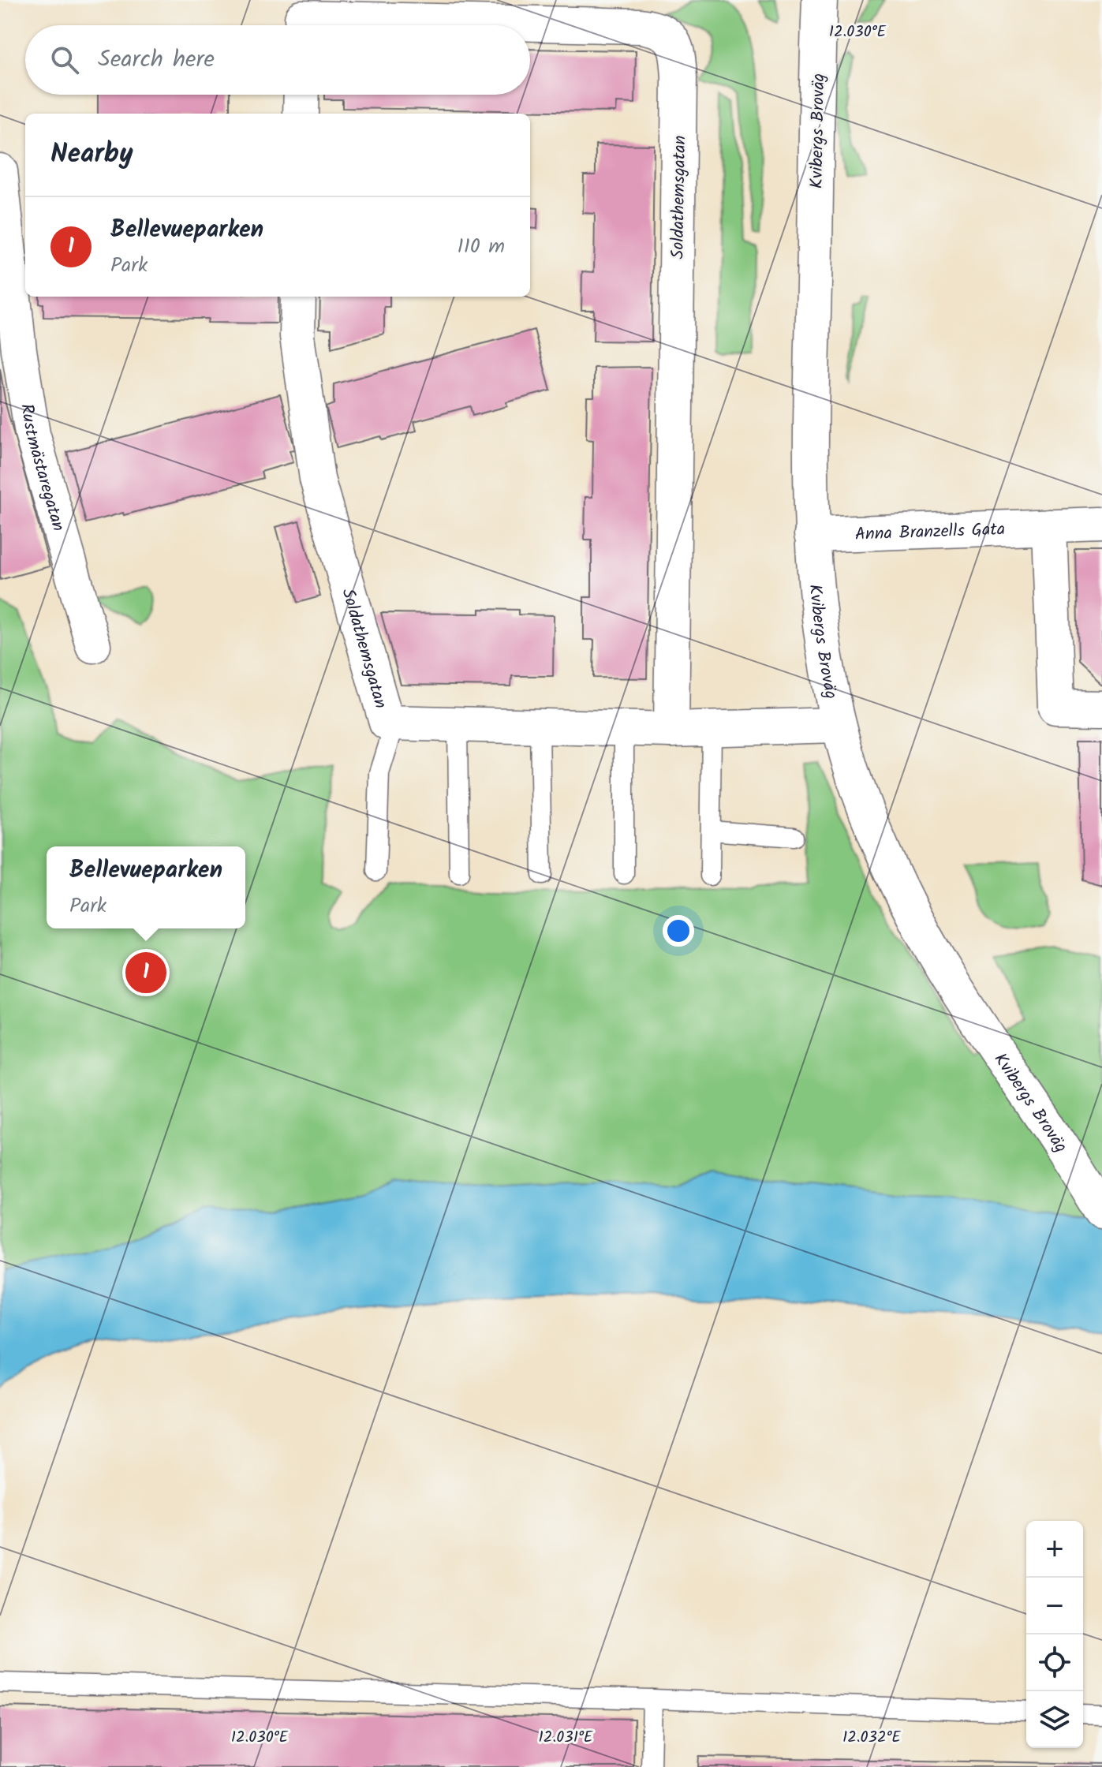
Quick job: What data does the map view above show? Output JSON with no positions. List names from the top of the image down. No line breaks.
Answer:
{"streets":{"street":["Kvibergs Broväg","Soldathemsgatan","Rustmästaregatan","Anna Branzells Gata"]},"crossings":[["Kvibergs Broväg","Soldathemsgatan"],["Kvibergs Broväg","Anna Branzells Gata"]],"page":{"search":"Search here","heading":"Nearby","list":[{"mark":"1","name":"Bellevueparken","note":"Park","value":"110 m"}],"popup":["Bellevueparken","Park"],"pins":"1","map_buttons":["+","−"]},"coordinates":["12.030°E","12.031°E","12.032°E"]}
